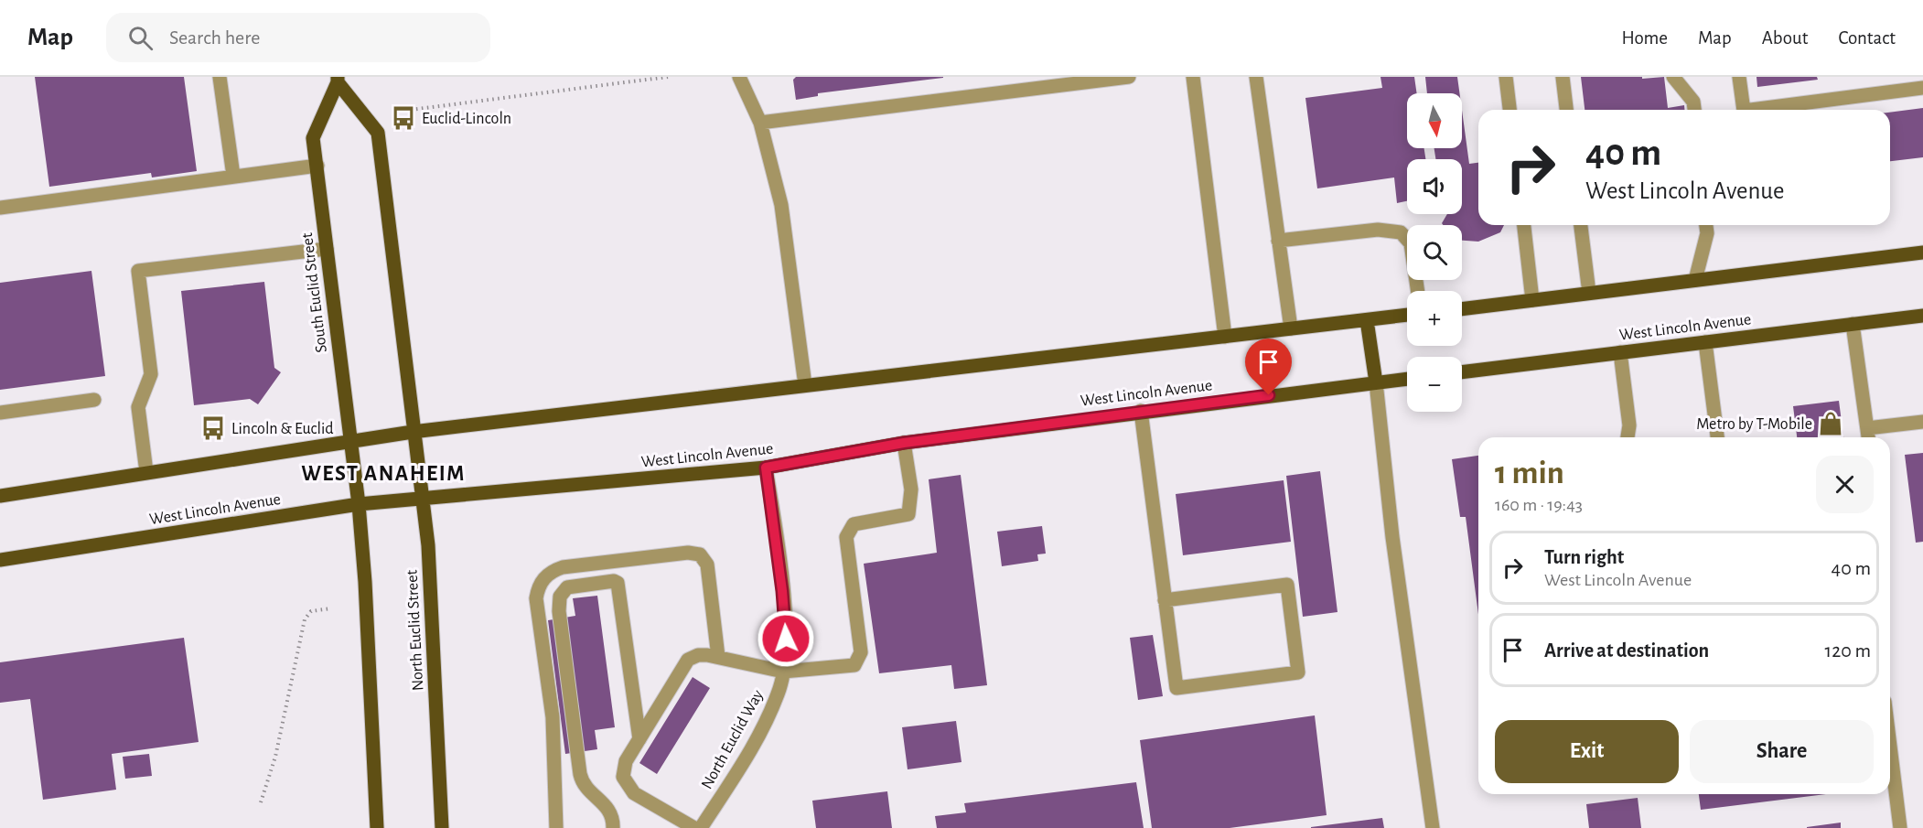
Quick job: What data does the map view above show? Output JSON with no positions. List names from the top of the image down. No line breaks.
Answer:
{"streets":{"main road":["South Euclid Street","West Lincoln Avenue","North Euclid Street"],"street":["North Euclid Way"]},"crossings":[["South Euclid Street","West Lincoln Avenue"],["South Euclid Street","North Euclid Street"],["West Lincoln Avenue","North Euclid Street"],["West Lincoln Avenue","North Euclid Way"]],"districts":["WEST ANAHEIM"],"places":{"bus stop":["Euclid-Lincoln","Lincoln & Euclid"],"shop":["Metro by T-Mobile"]},"north":"bottom","page":{"header":"Map","search":"Search here","nav":["Home","Map","About","Contact"],"map_buttons":["+","−"],"turn":["40 m","West Lincoln Avenue"],"heading":["1 min","160 m · 19:43"],"list":[{"name":"Turn right","note":"West Lincoln Avenue","value":"40 m"},{"name":"Arrive at destination","value":"120 m"}],"buttons":["Exit","Share"]}}
